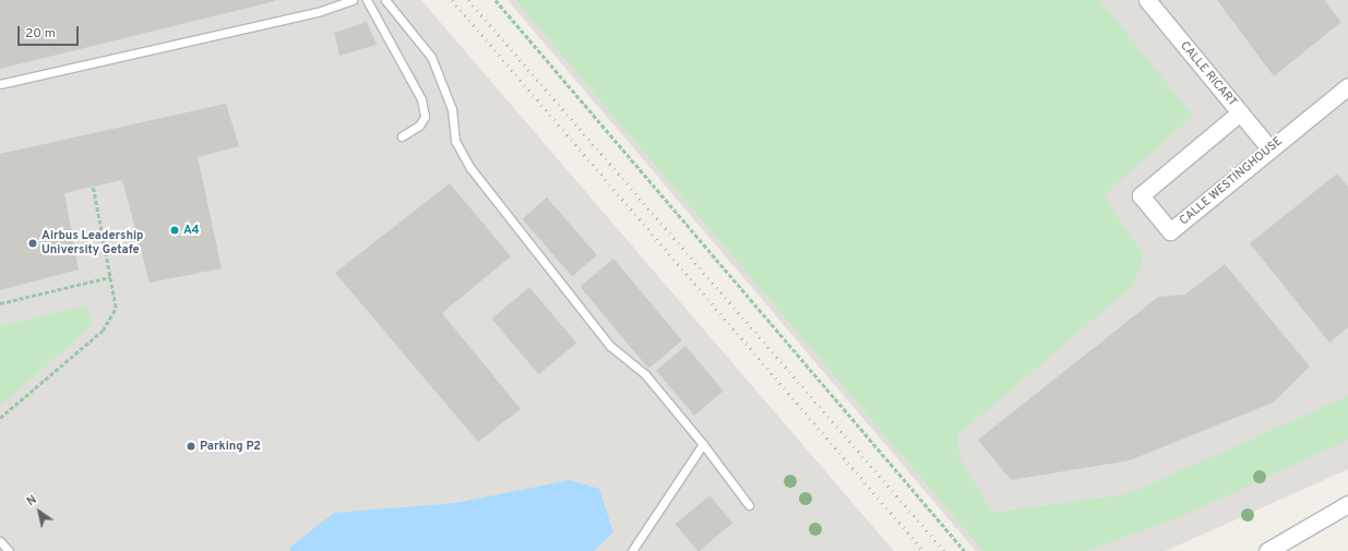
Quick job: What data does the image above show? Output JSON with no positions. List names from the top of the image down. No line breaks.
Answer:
{"streets":{"street":["CALLE RICART","CALLE WESTINGHOUSE"]},"crossings":[["CALLE RICART","CALLE WESTINGHOUSE"]],"places":["A4","Airbus Leadership University Getafe","Parking P2"],"scale_bar":"20 m","north":"top left"}
